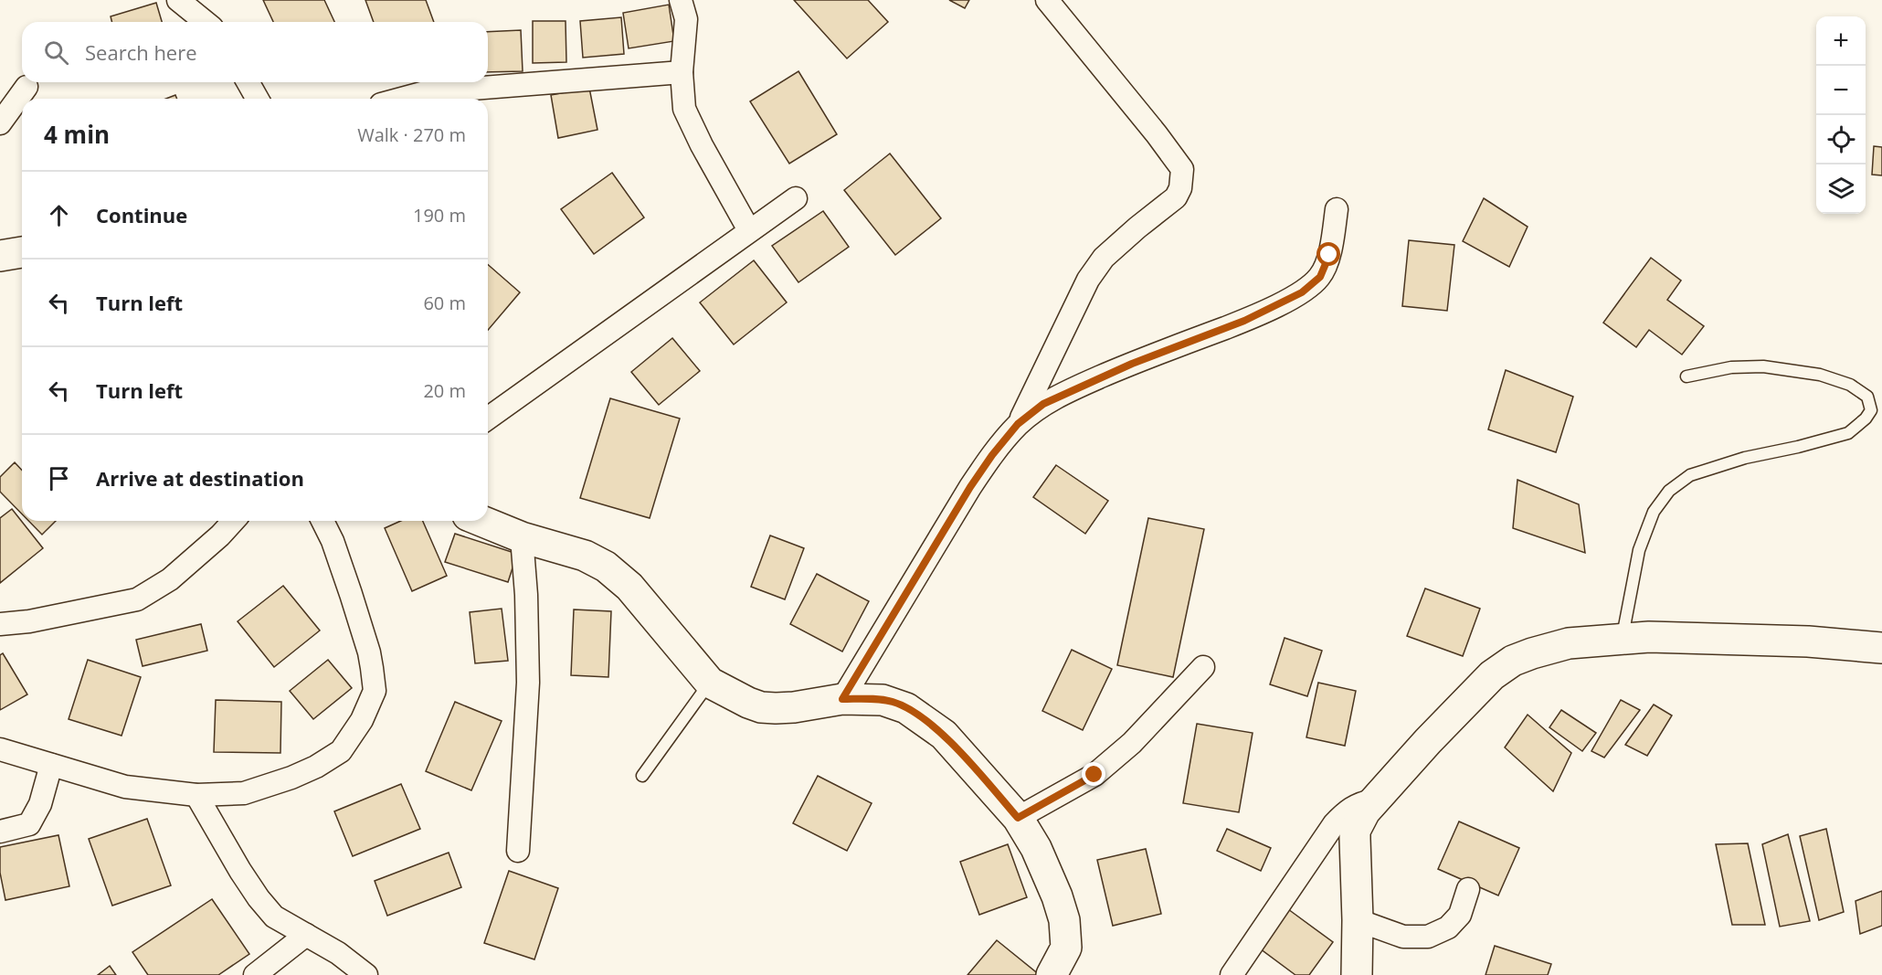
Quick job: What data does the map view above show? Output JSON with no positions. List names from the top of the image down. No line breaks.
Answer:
{"page":{"map_buttons":["+","−"],"search":"Search here","heading":["4 min","Walk · 270 m"],"list":[["Continue","190 m"],["Turn left","60 m"],["Turn left","20 m"],"Arrive at destination"]}}
